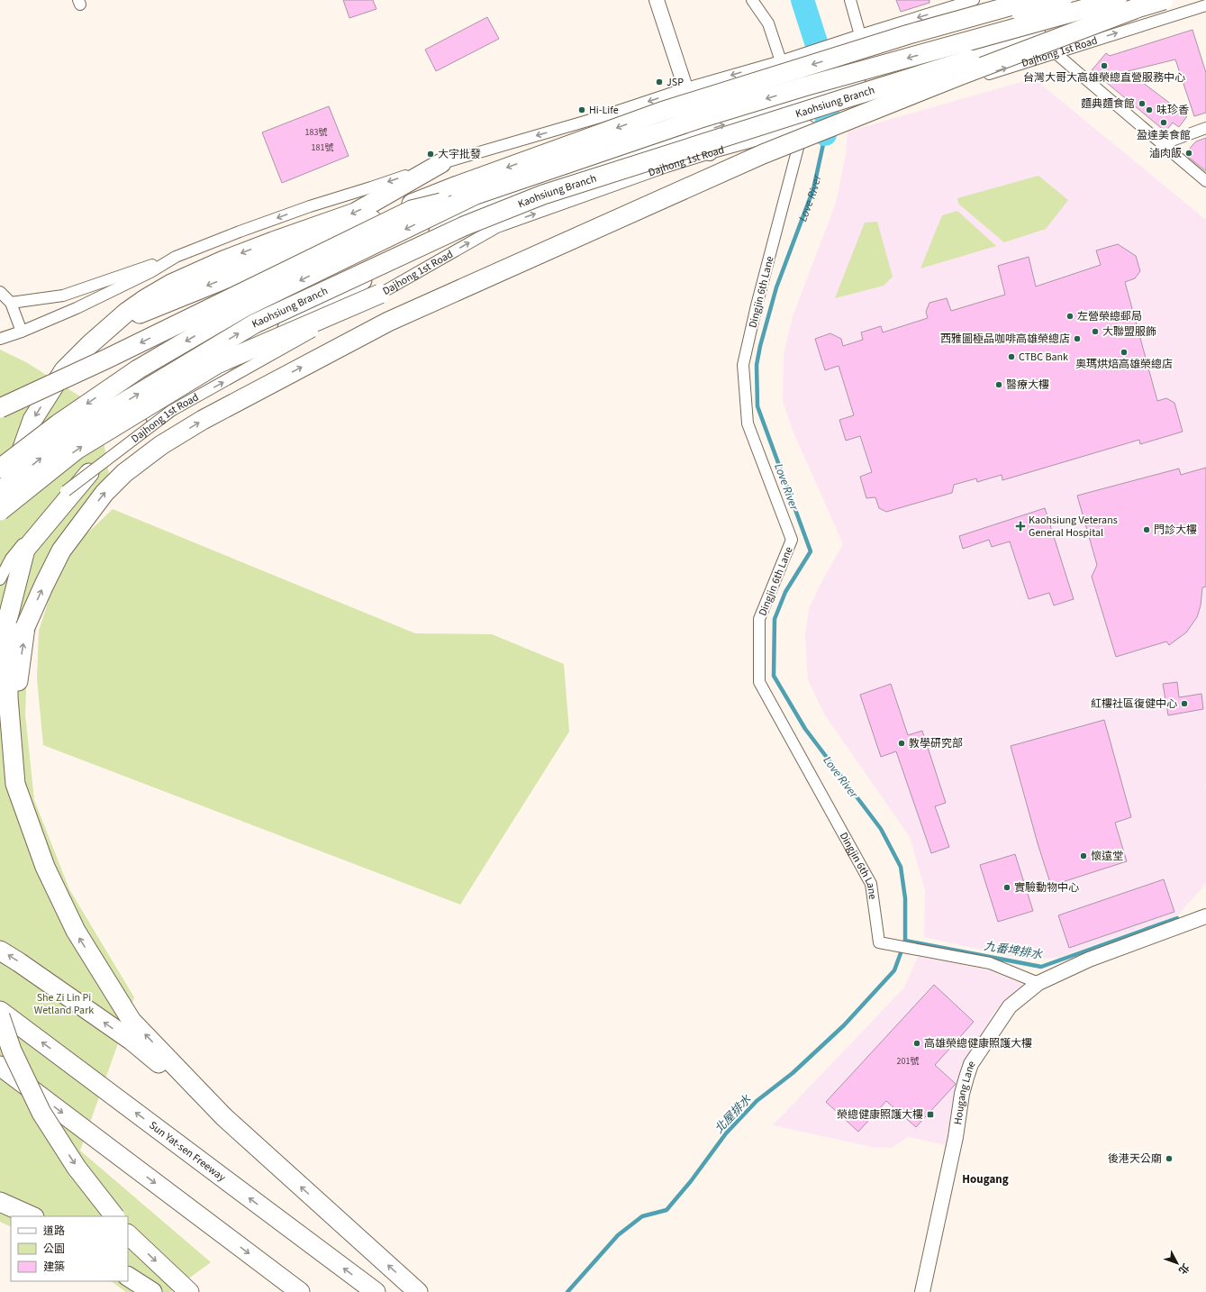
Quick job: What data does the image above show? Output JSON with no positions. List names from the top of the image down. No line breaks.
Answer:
{"streets":{"highway":["Kaohsiung Branch","Sun Yat-sen Freeway"],"street":["Dajhong 1st Road","Dingjin 6th Lane","Hougang Lane"]},"crossings":[["Dajhong 1st Road","Kaohsiung Branch"],["Dajhong 1st Road","Dingjin 6th Lane"],["Dingjin 6th Lane","Hougang Lane"]],"districts":["Hougang"],"water":["Love River","九番埤排水","北屋排水"],"parks":["She Zi Lin Pi Wetland Park"],"places":{"other":["台灣大哥大高雄榮總直營服務中心","JSP","麵典麵食館","Hi-Life","味珍香","盈達美食館","滷肉飯","大宇批發","左營榮總郵局","大聯盟服飾","西雅圖極品咖啡高雄榮總店","奧瑪烘焙高雄榮總店","CTBC Bank","醫療大樓","門診大樓","紅樓社區復健中心","教學研究部","懷遠堂","實驗動物中心","高雄榮總健康照護大樓","後港天公廟"],"health":["Kaohsiung Veterans General Hospital"],"transit":["榮總健康照護大樓"]},"house_numbers":["183號","181號","201號"],"legend":["道路","公園","建築"],"north":"bottom right"}
